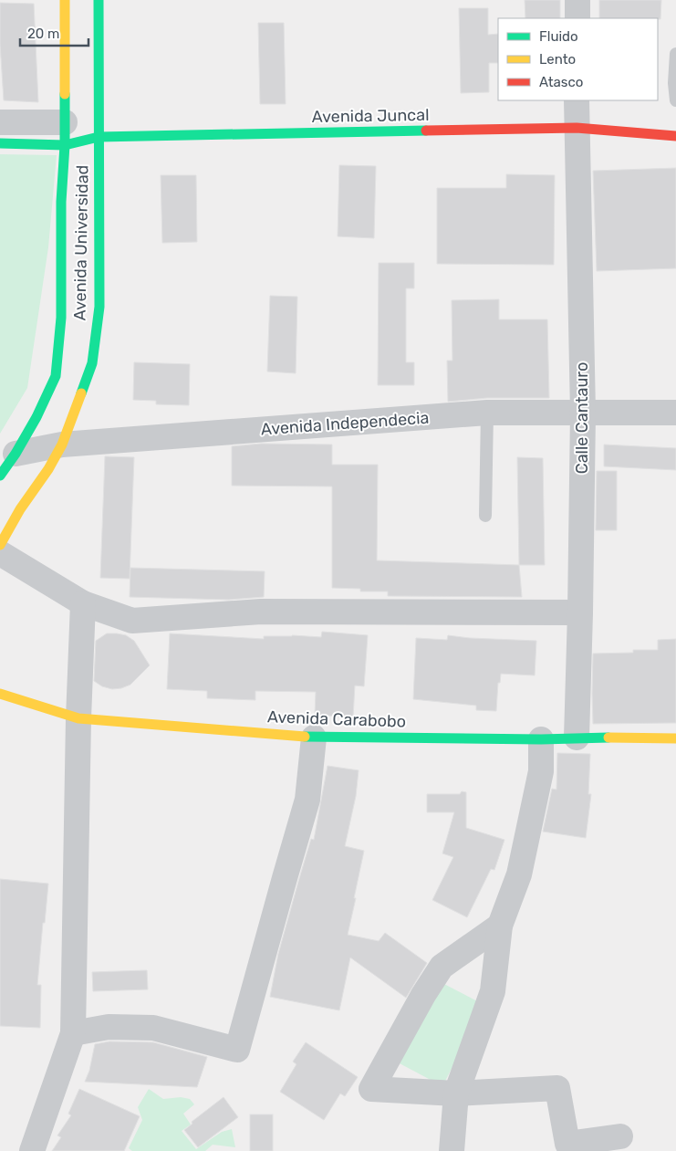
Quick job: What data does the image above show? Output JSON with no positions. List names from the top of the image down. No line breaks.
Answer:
{"streets":{"main road":["Avenida Juncal","Avenida Universidad","Avenida Carabobo"],"street":["Calle Cantauro","Avenida Independecia"]},"crossings":[["Avenida Juncal","Avenida Universidad"],["Avenida Juncal","Calle Cantauro"],["Avenida Universidad","Avenida Independecia"],["Calle Cantauro","Avenida Independecia"],["Calle Cantauro","Avenida Carabobo"]],"legend":["Fluido","Lento","Atasco"],"scale_bar":"20 m"}
